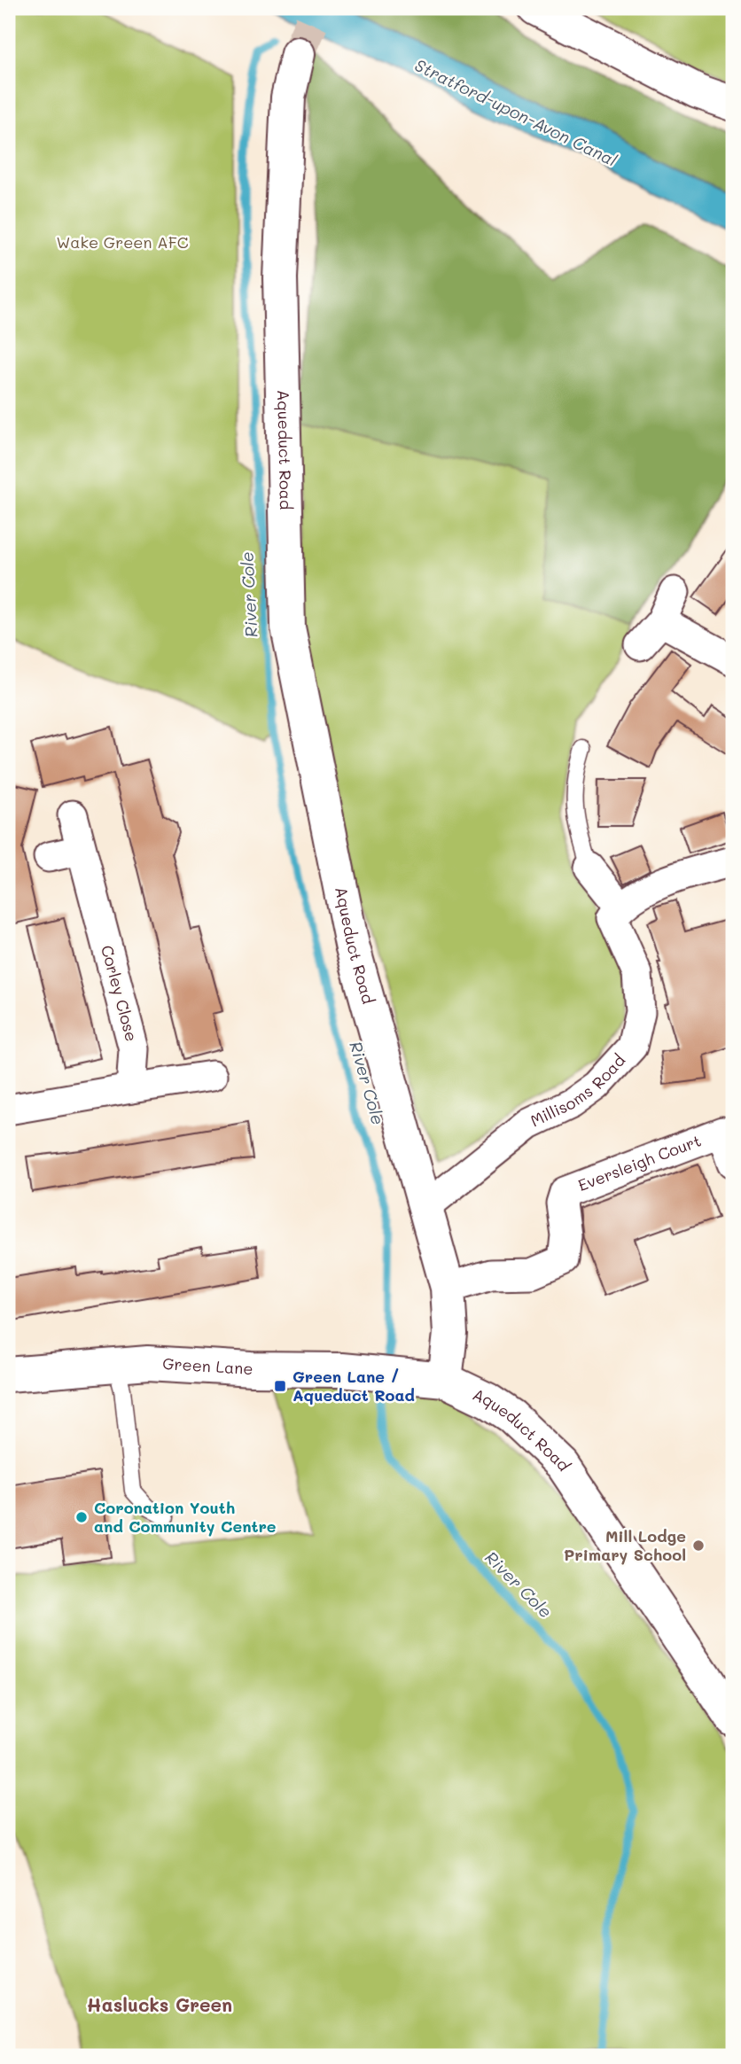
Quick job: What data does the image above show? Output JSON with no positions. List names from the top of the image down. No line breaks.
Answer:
{"streets":{"street":["Aqueduct Road","Corley Close","Millisoms Road","Eversleigh Court","Green Lane"]},"crossings":[["Aqueduct Road","Millisoms Road"],["Aqueduct Road","Eversleigh Court"],["Aqueduct Road","Green Lane"]],"districts":["Haslucks Green"],"water":["Stratford-upon-Avon Canal","River Cole"],"parks":["Wake Green AFC"],"places":{"transit":["Green Lane / Aqueduct Road"],"other":["Coronation Youth and Community Centre","Mill Lodge Primary School"]}}
